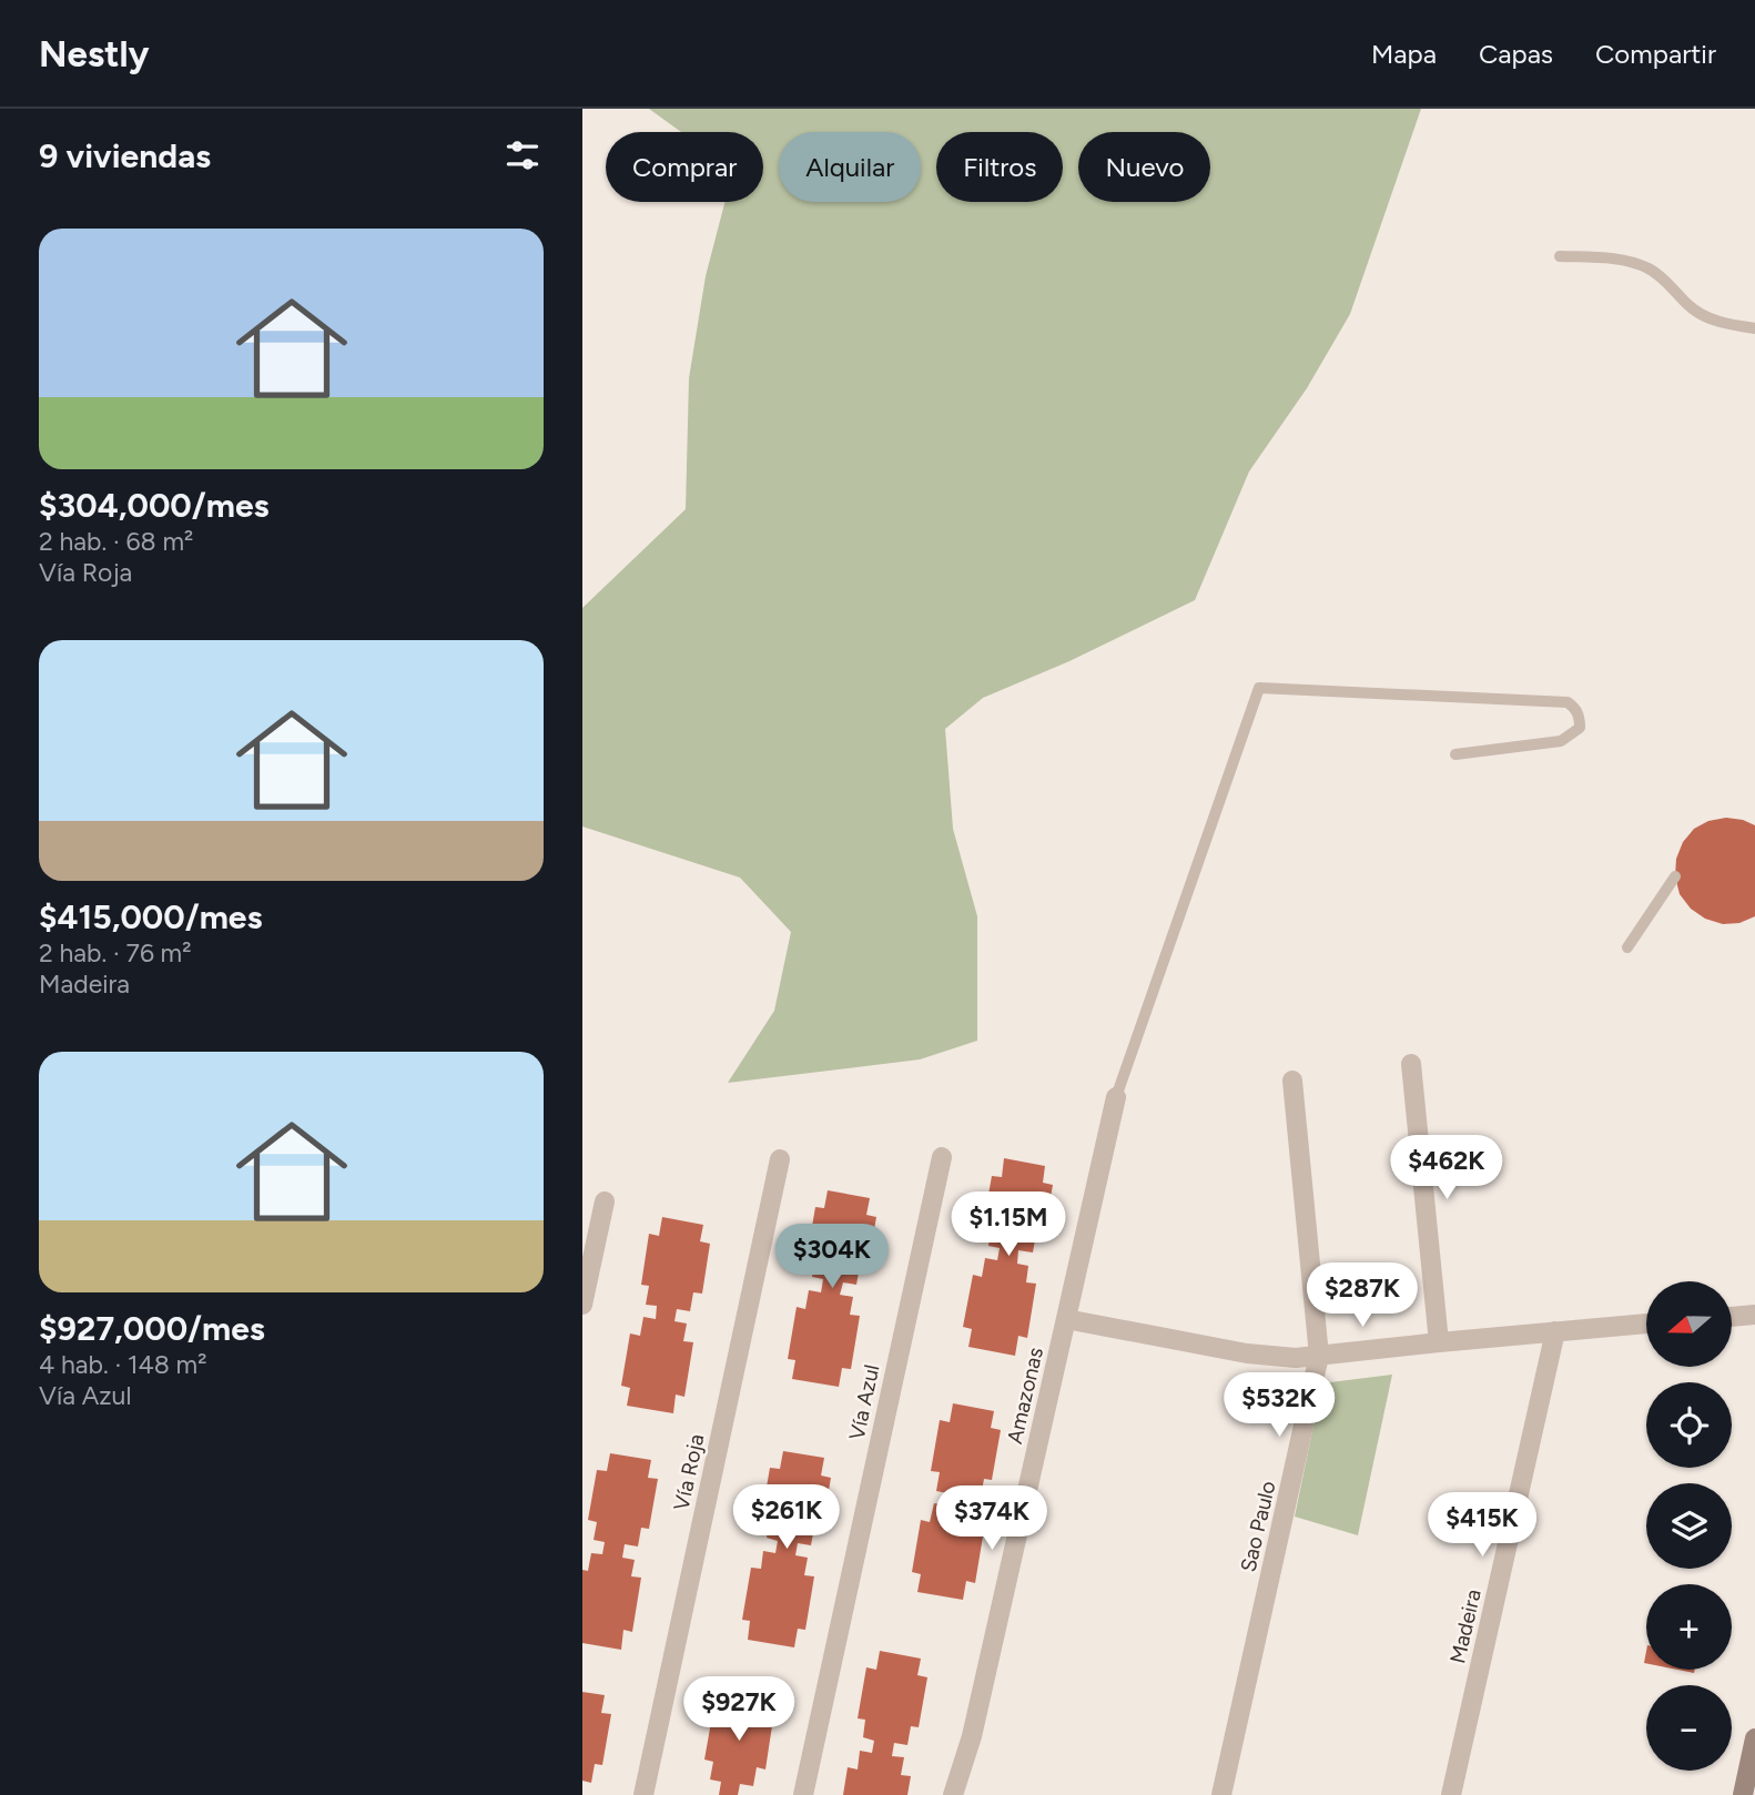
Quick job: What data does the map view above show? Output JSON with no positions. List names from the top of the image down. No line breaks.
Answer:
{"streets":{"street":["Amazonas","Vía Azul","Vía Roja","Sao Paulo","Madeira"]},"north":"left","page":{"header":"Nestly","nav":["Mapa","Capas","Compartir"],"heading":"9 viviendas","chip":["Comprar","Alquilar","Filtros","Nuevo"],"list":[{"name":"$304,000/mes","note":"2 hab. · 68 m² · Vía Roja"},{"name":"$415,000/mes","note":"2 hab. · 76 m² · Madeira"},{"name":"$927,000/mes","note":"4 hab. · 148 m² · Vía Azul"}],"price":["$462K","$1.15M","$304K","$287K","$532K","$261K","$374K","$415K","$927K"],"map_buttons":["+","−"]}}
